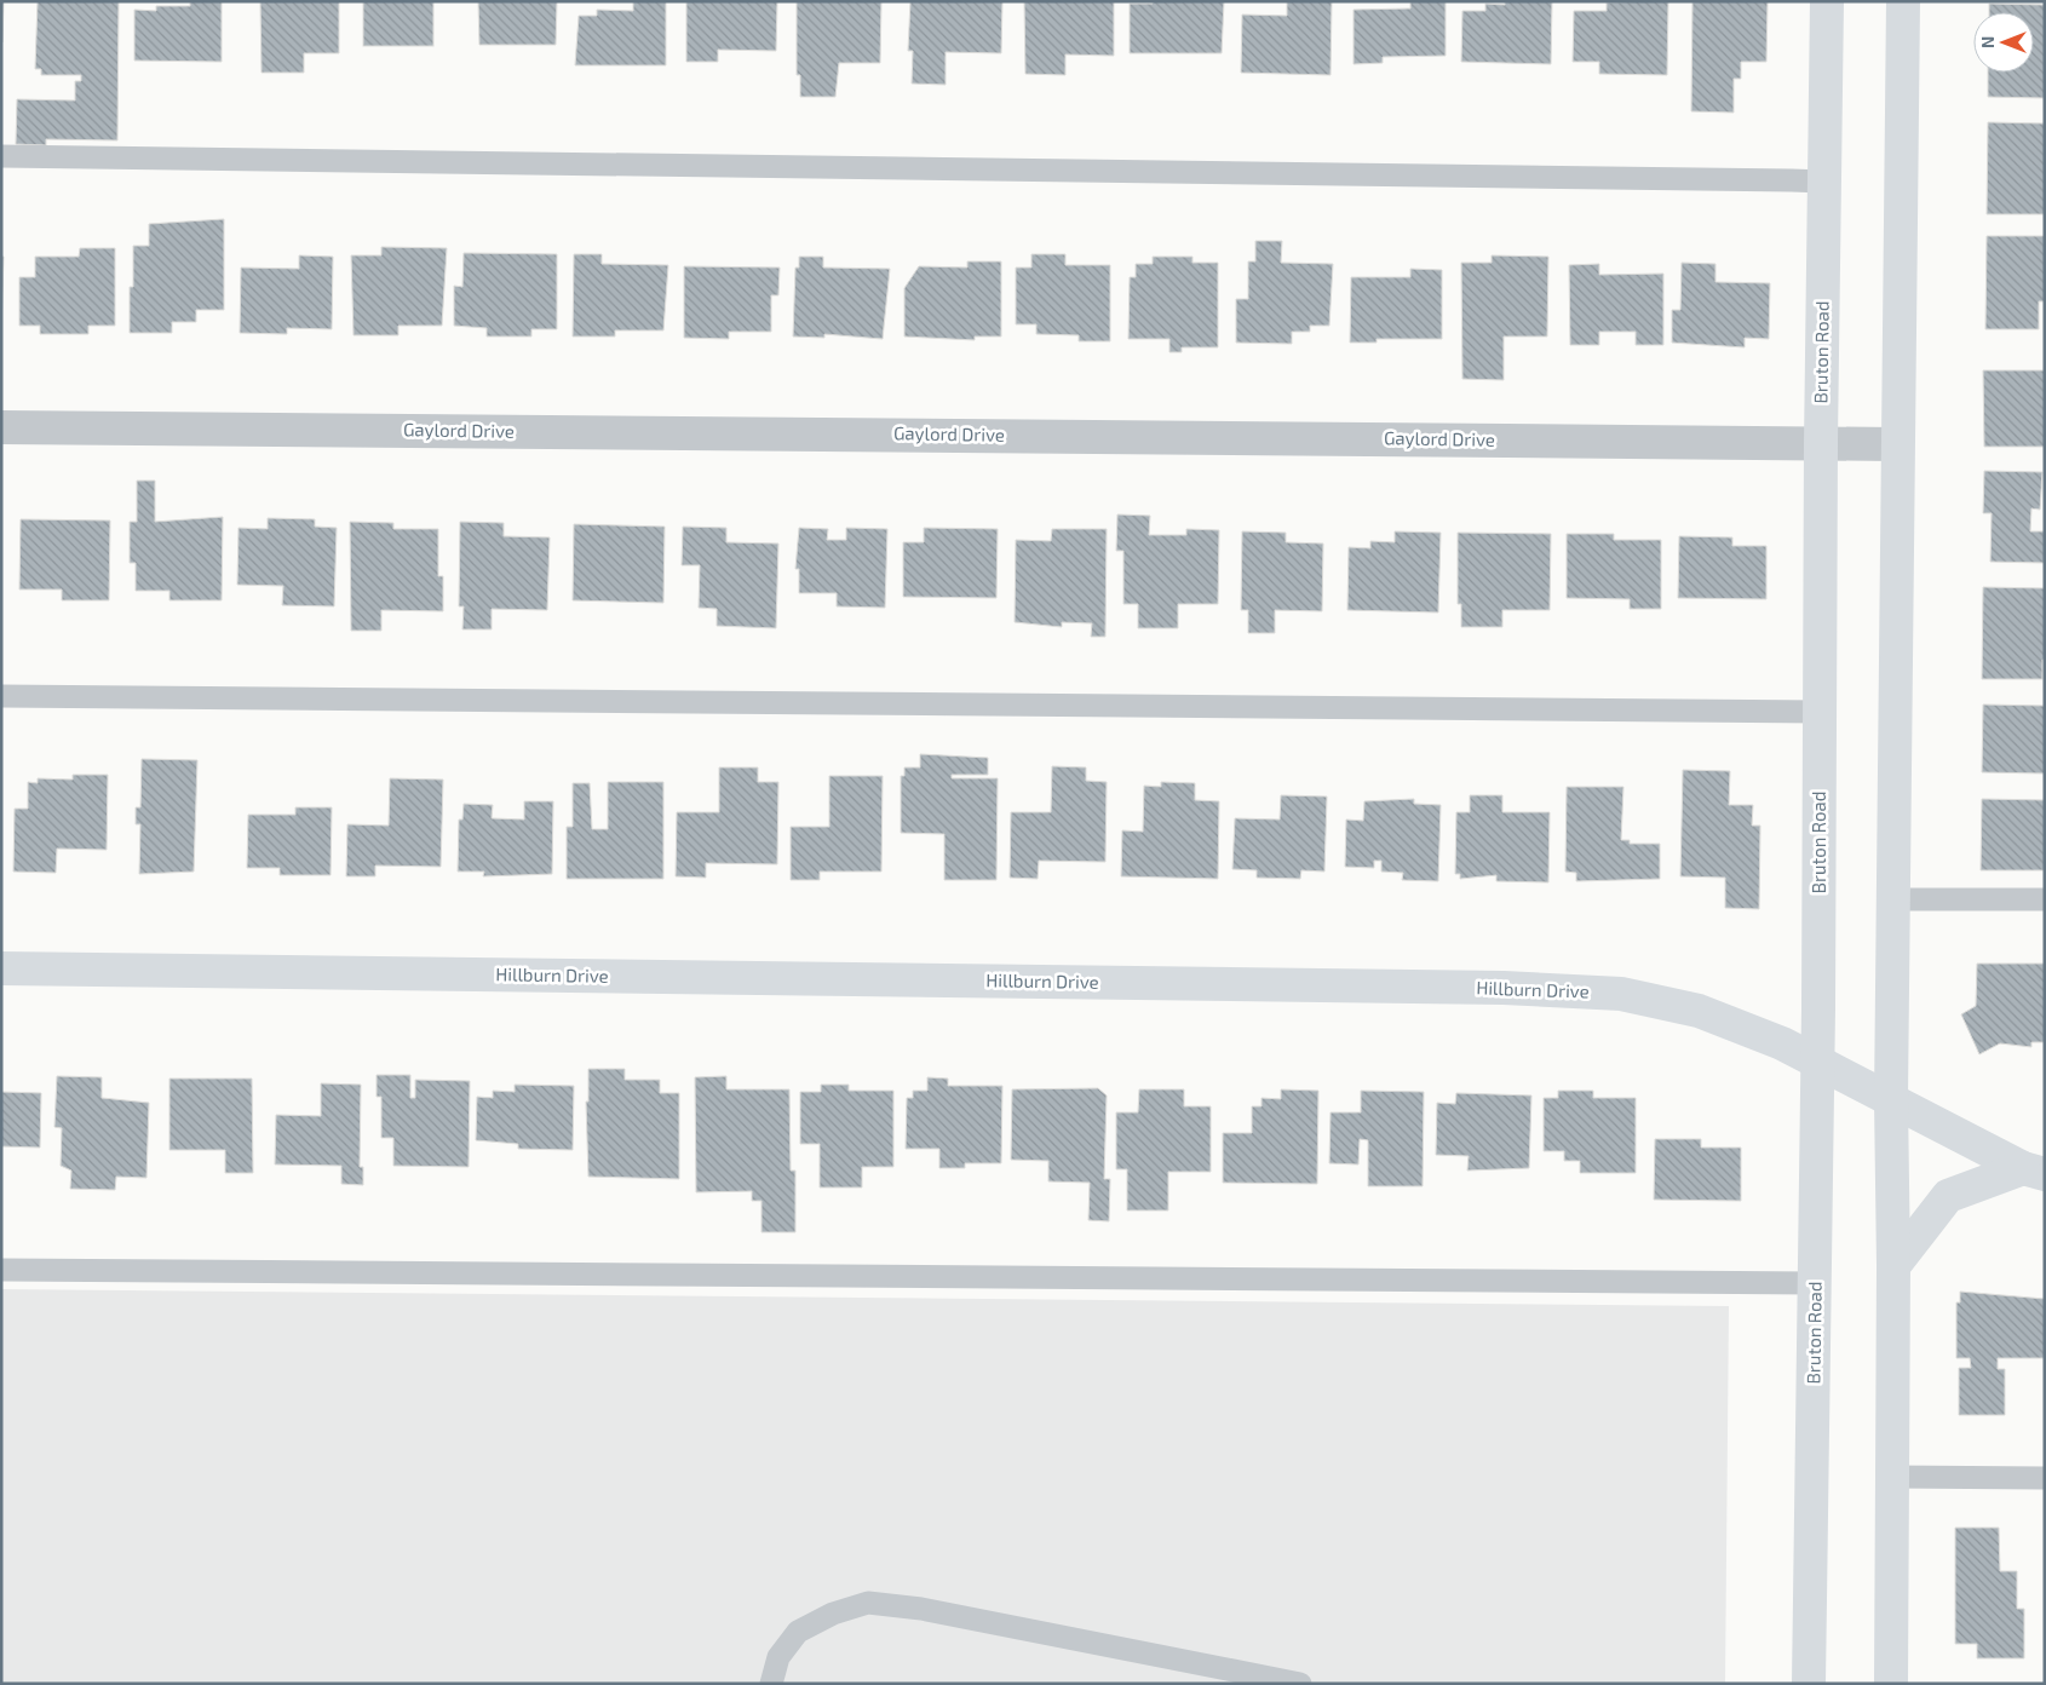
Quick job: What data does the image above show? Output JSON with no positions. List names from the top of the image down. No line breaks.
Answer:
{"streets":{"main road":["Bruton Road","Hillburn Drive"],"street":["Gaylord Drive"]},"crossings":[["Bruton Road","Gaylord Drive"],["Bruton Road","Hillburn Drive"]],"north":"left"}
